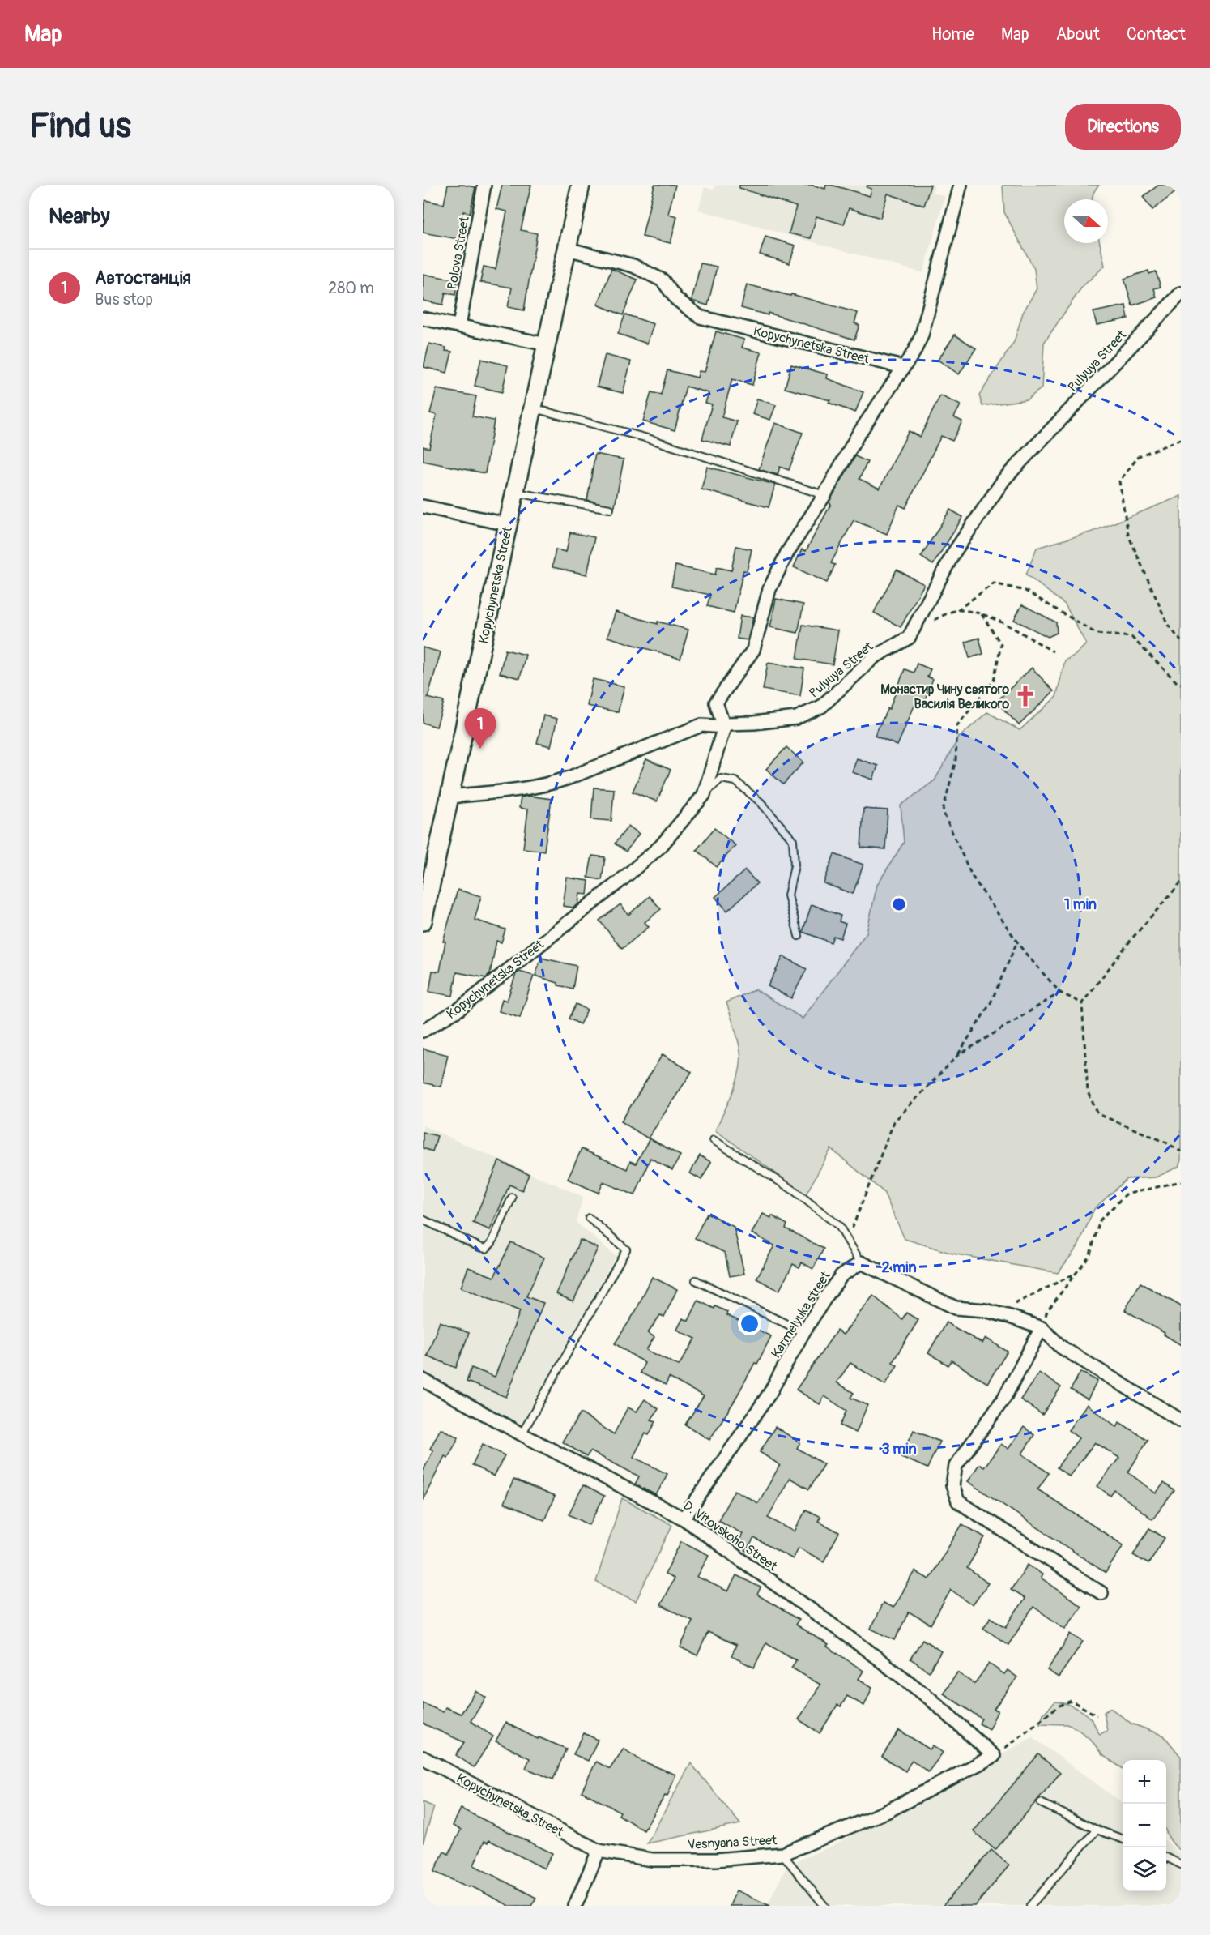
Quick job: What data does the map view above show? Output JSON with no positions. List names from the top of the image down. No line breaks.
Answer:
{"streets":{"main road":["Kopychynetska Street"],"street":["Polova Street","Pulyuya Street","Karmelyuka street","D. Vitovskoho Street","Vesnyana Street"]},"crossings":[["Kopychynetska Street","Pulyuya Street"],["Kopychynetska Street","Vesnyana Street"],["Karmelyuka street","D. Vitovskoho Street"],["D. Vitovskoho Street","Vesnyana Street"]],"places":{"church":["Монастир Чину святого Василія Великого"]},"north":"right","page":{"header":"Map","nav":["Home","Map","About","Contact"],"buttons":"Directions","title":"Find us","heading":"Nearby","list":[{"mark":"1","name":"Автостанція","note":"Bus stop","value":"280 m"}],"pins":"1","map_buttons":["+","−"]},"rings":["1 min","2 min","3 min"]}
